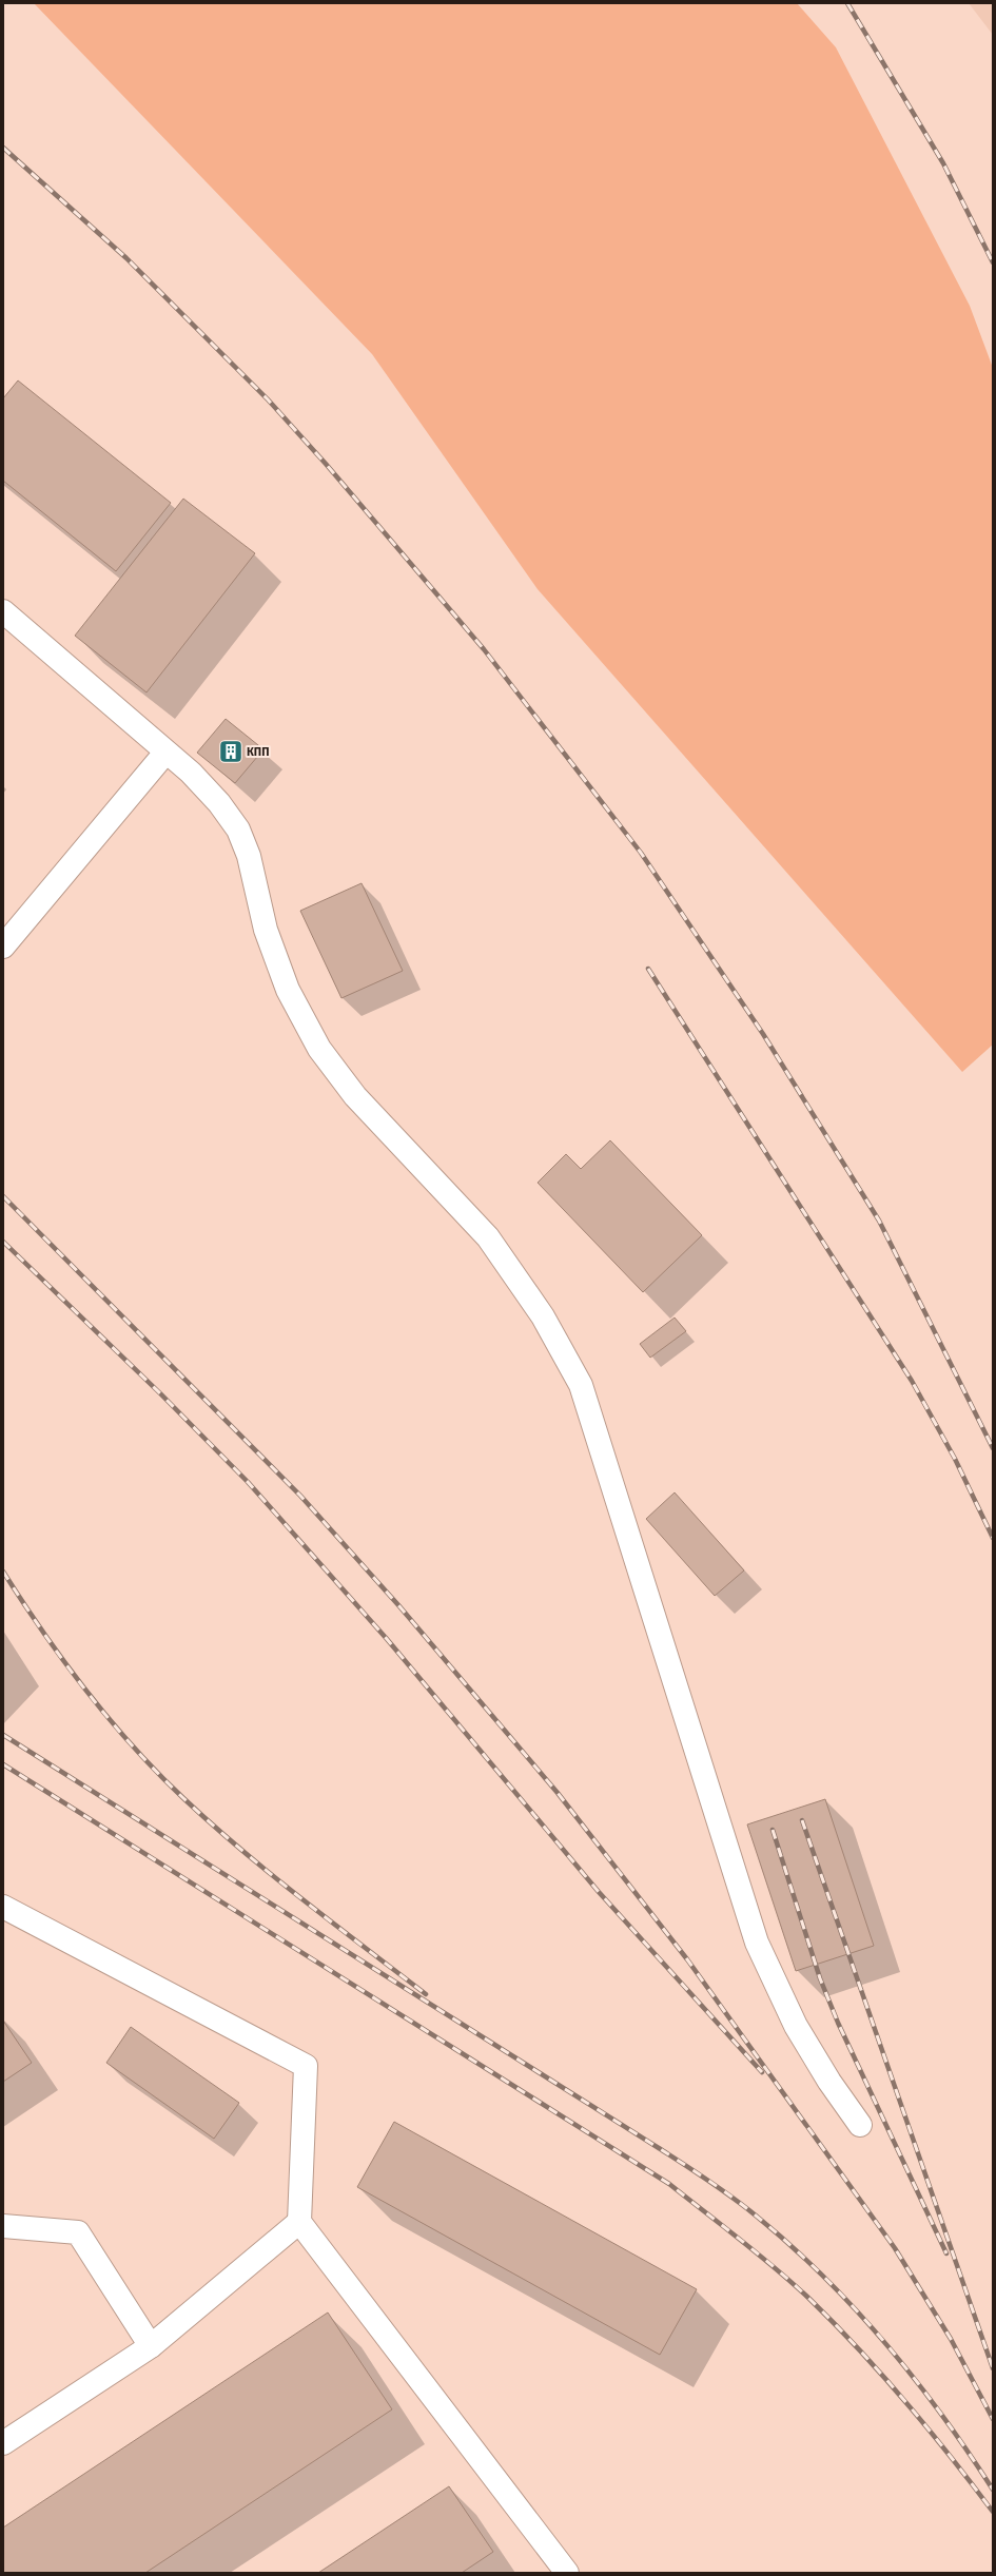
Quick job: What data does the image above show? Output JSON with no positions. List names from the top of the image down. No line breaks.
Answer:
{"places":{"building":["КПП"]}}
